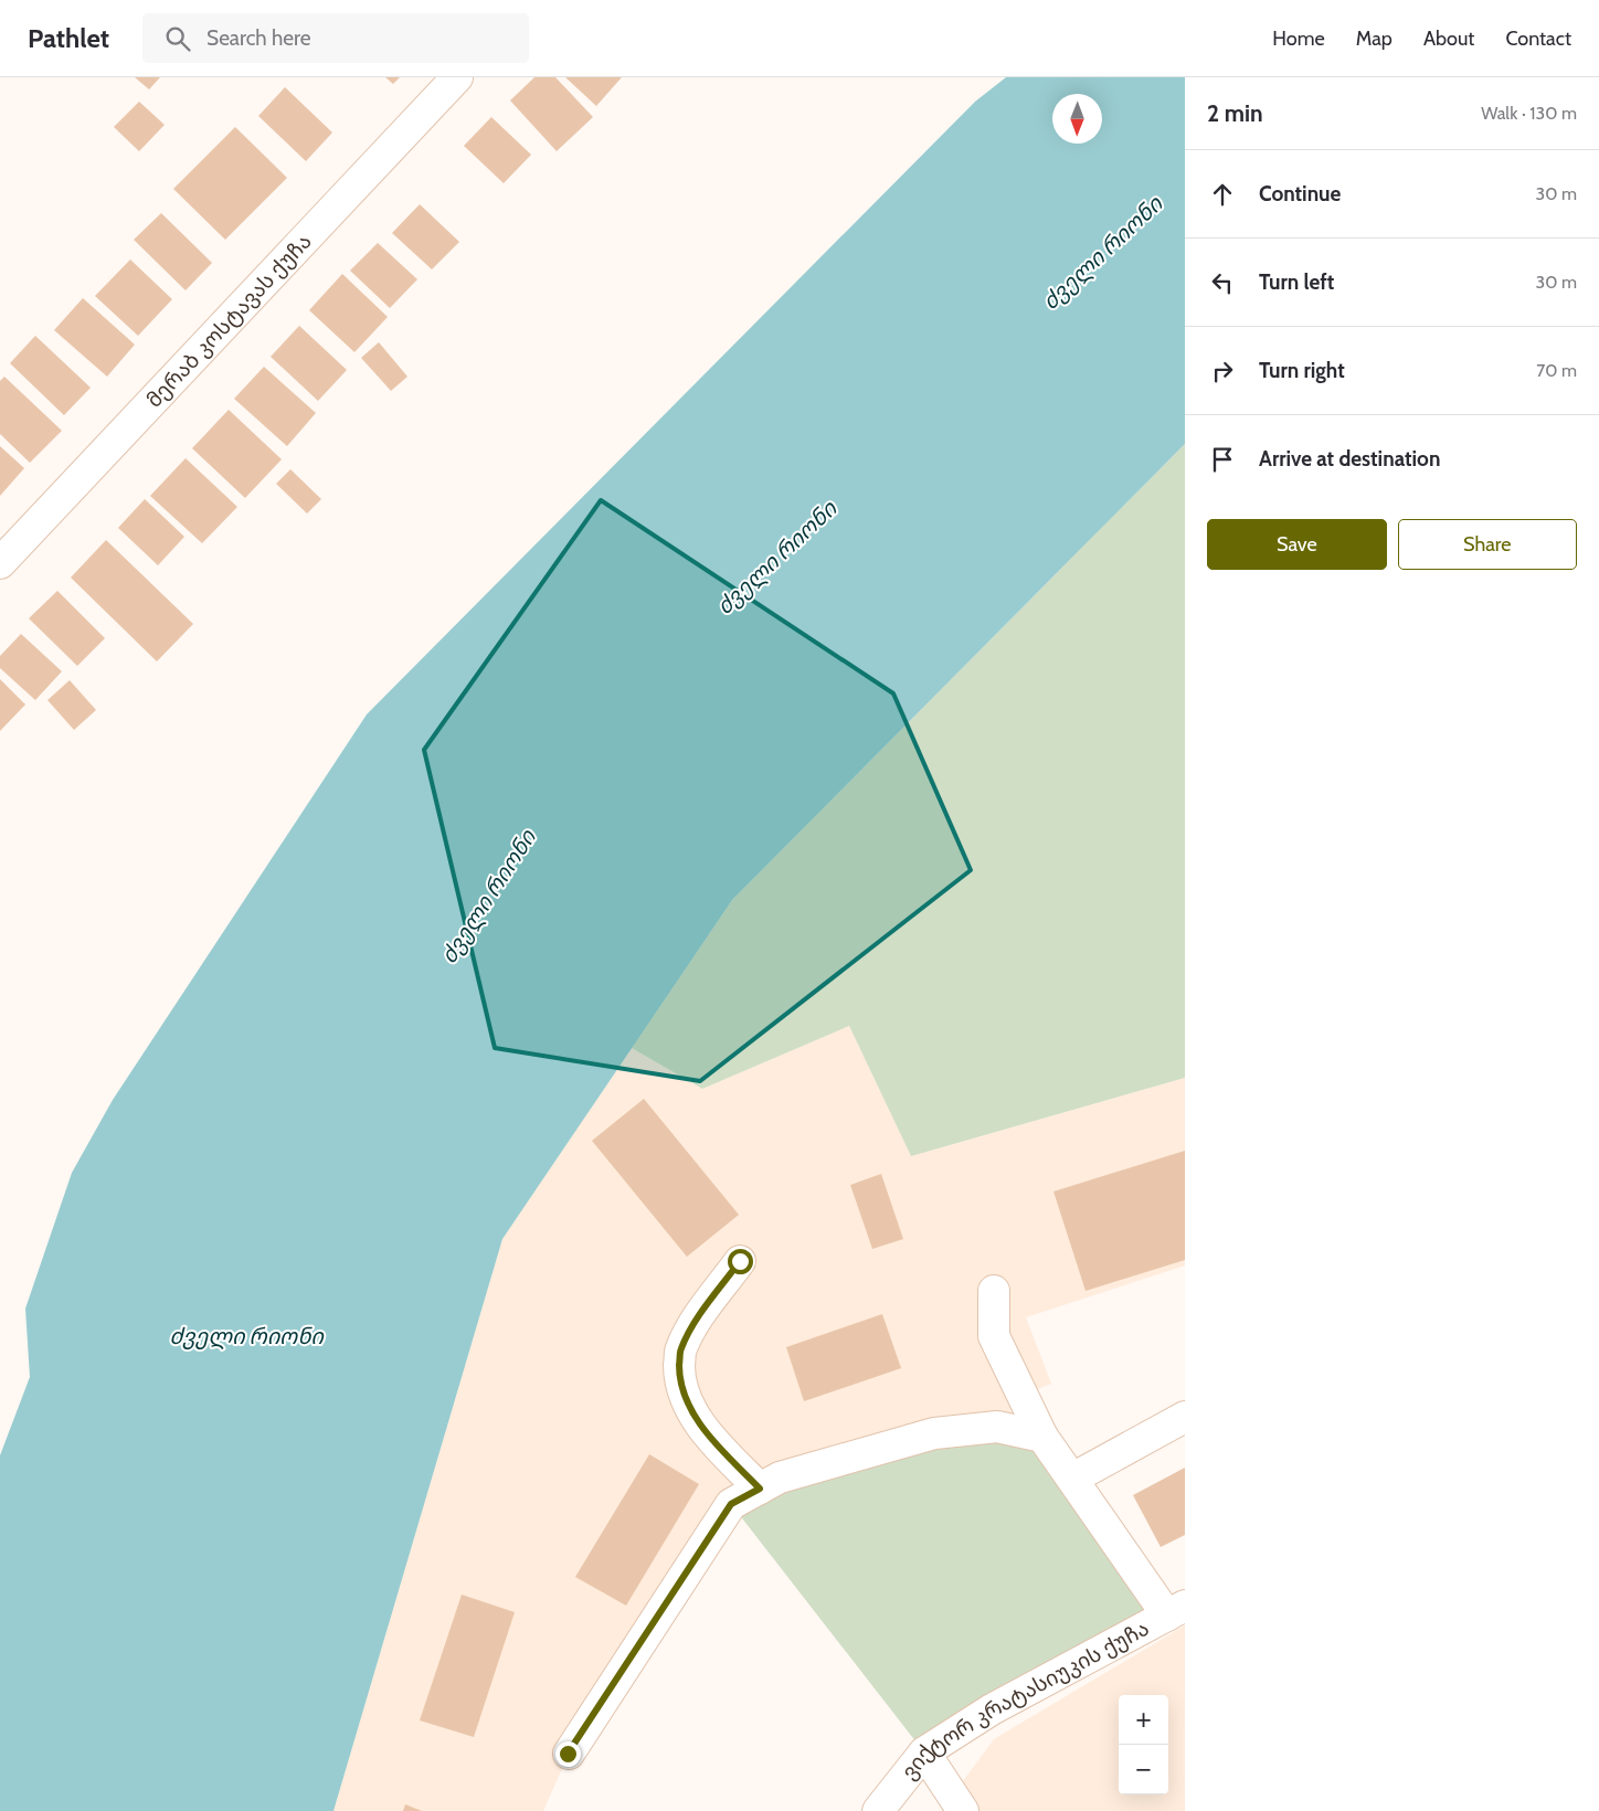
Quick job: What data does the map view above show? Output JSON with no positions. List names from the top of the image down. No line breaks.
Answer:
{"streets":{"street":["მერაბ კოსტავას ქუჩა","ვიქტორ კრატასიუკის ქუჩა"]},"water":["ძველი რიონი"],"north":"bottom","page":{"header":"Pathlet","search":"Search here","nav":["Home","Map","About","Contact"],"heading":["2 min","Walk · 130 m"],"list":[["Continue","30 m"],["Turn left","30 m"],["Turn right","70 m"],"Arrive at destination"],"buttons":["Save","Share"],"map_buttons":["+","−"]}}
